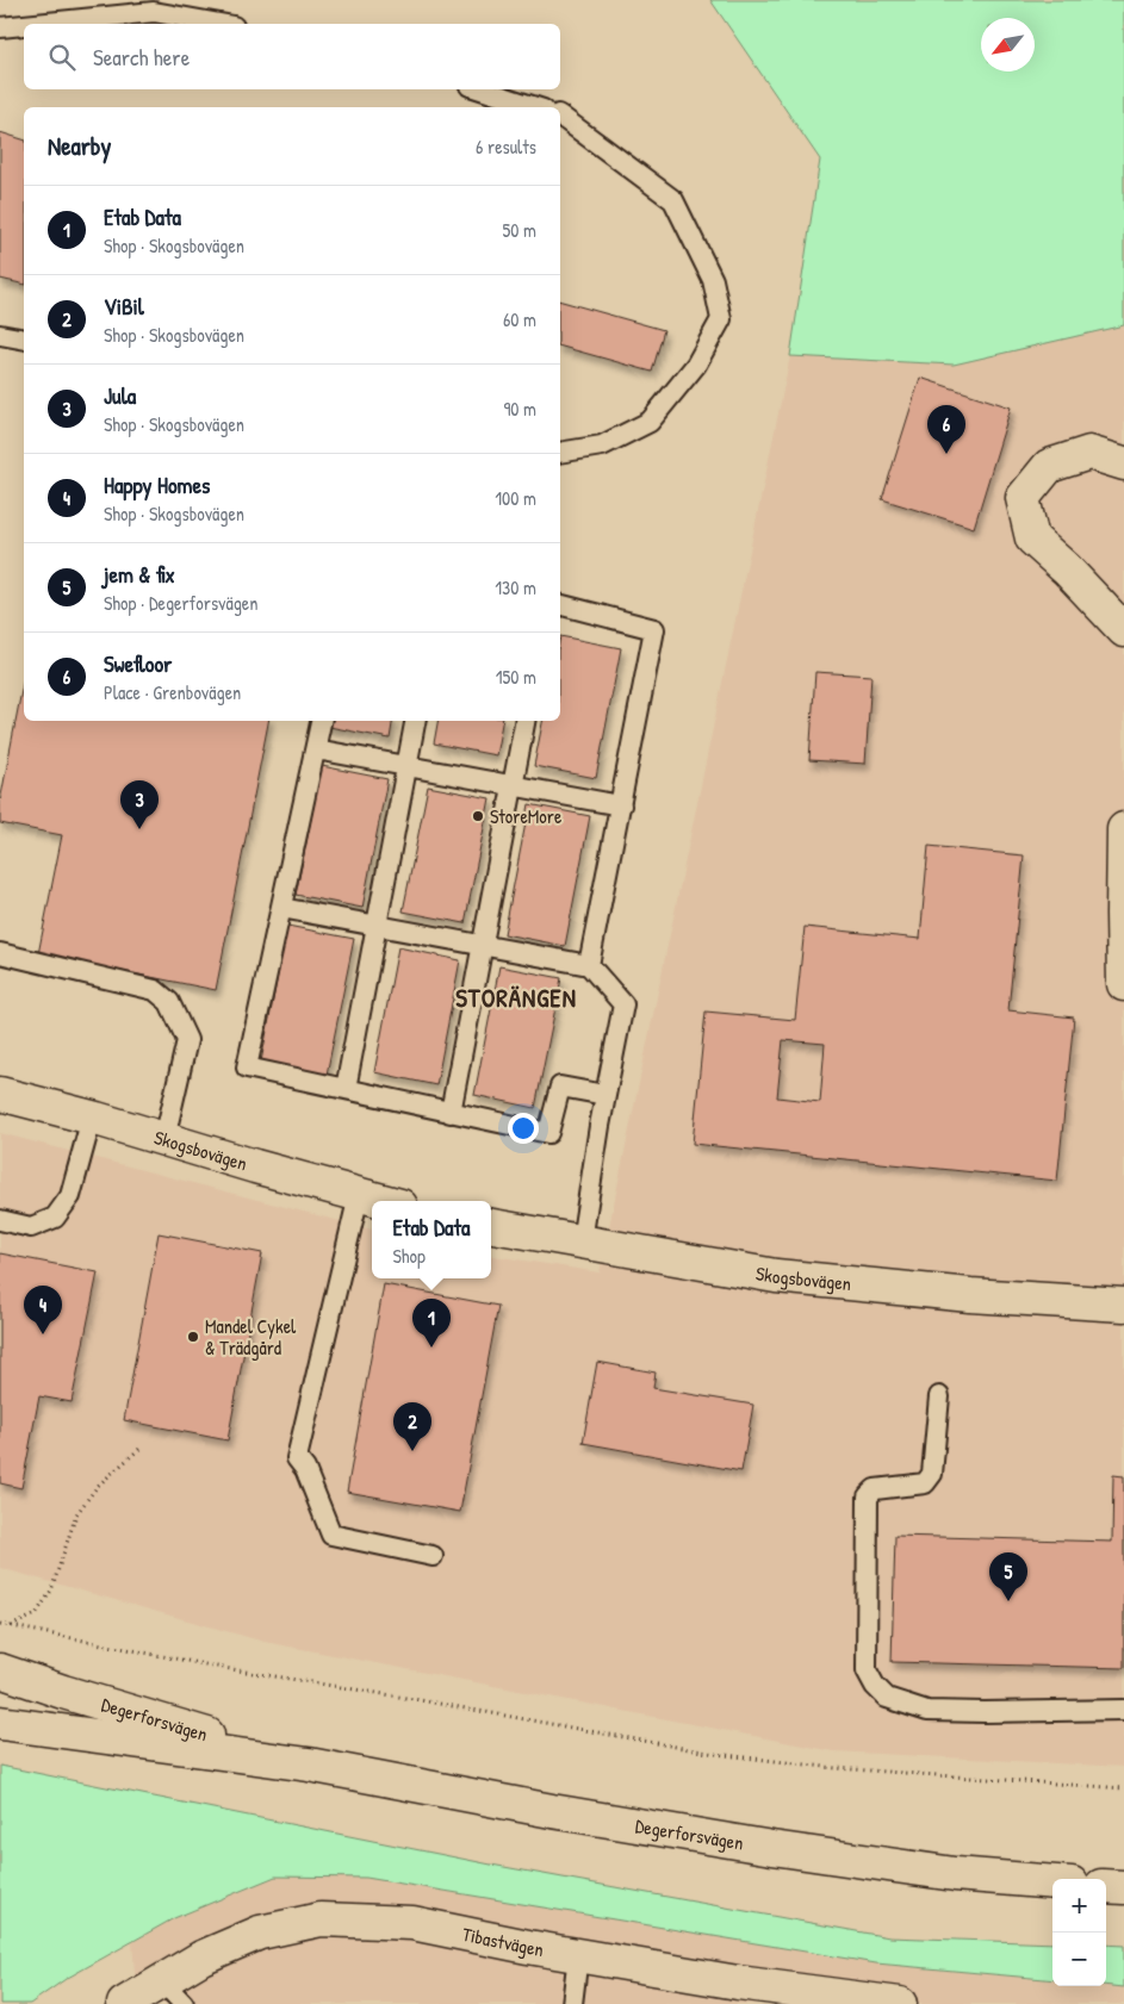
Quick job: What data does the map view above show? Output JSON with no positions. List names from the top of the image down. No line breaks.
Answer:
{"streets":{"street":["Skogsbovägen","Degerforsvägen","Tibastvägen"]},"districts":["STORÄNGEN"],"places":["StoreMore","Mandel Cykel & Trädgård"],"north":"bottom left","page":{"search":"Search here","heading":["Nearby","6 results"],"list":[{"mark":"1","name":"Etab Data","note":"Shop · Skogsbovägen","value":"50 m"},{"mark":"2","name":"ViBil","note":"Shop · Skogsbovägen","value":"60 m"},{"mark":"3","name":"Jula","note":"Shop · Skogsbovägen","value":"90 m"},{"mark":"4","name":"Happy Homes","note":"Shop · Skogsbovägen","value":"100 m"},{"mark":"5","name":"jem & fix","note":"Shop · Degerforsvägen","value":"130 m"},{"mark":"6","name":"Swefloor","note":"Place · Grenbovägen","value":"150 m"}],"pins":["6","3","4","1","2","5"],"popup":["Etab Data","Shop"],"map_buttons":["+","−"]}}
